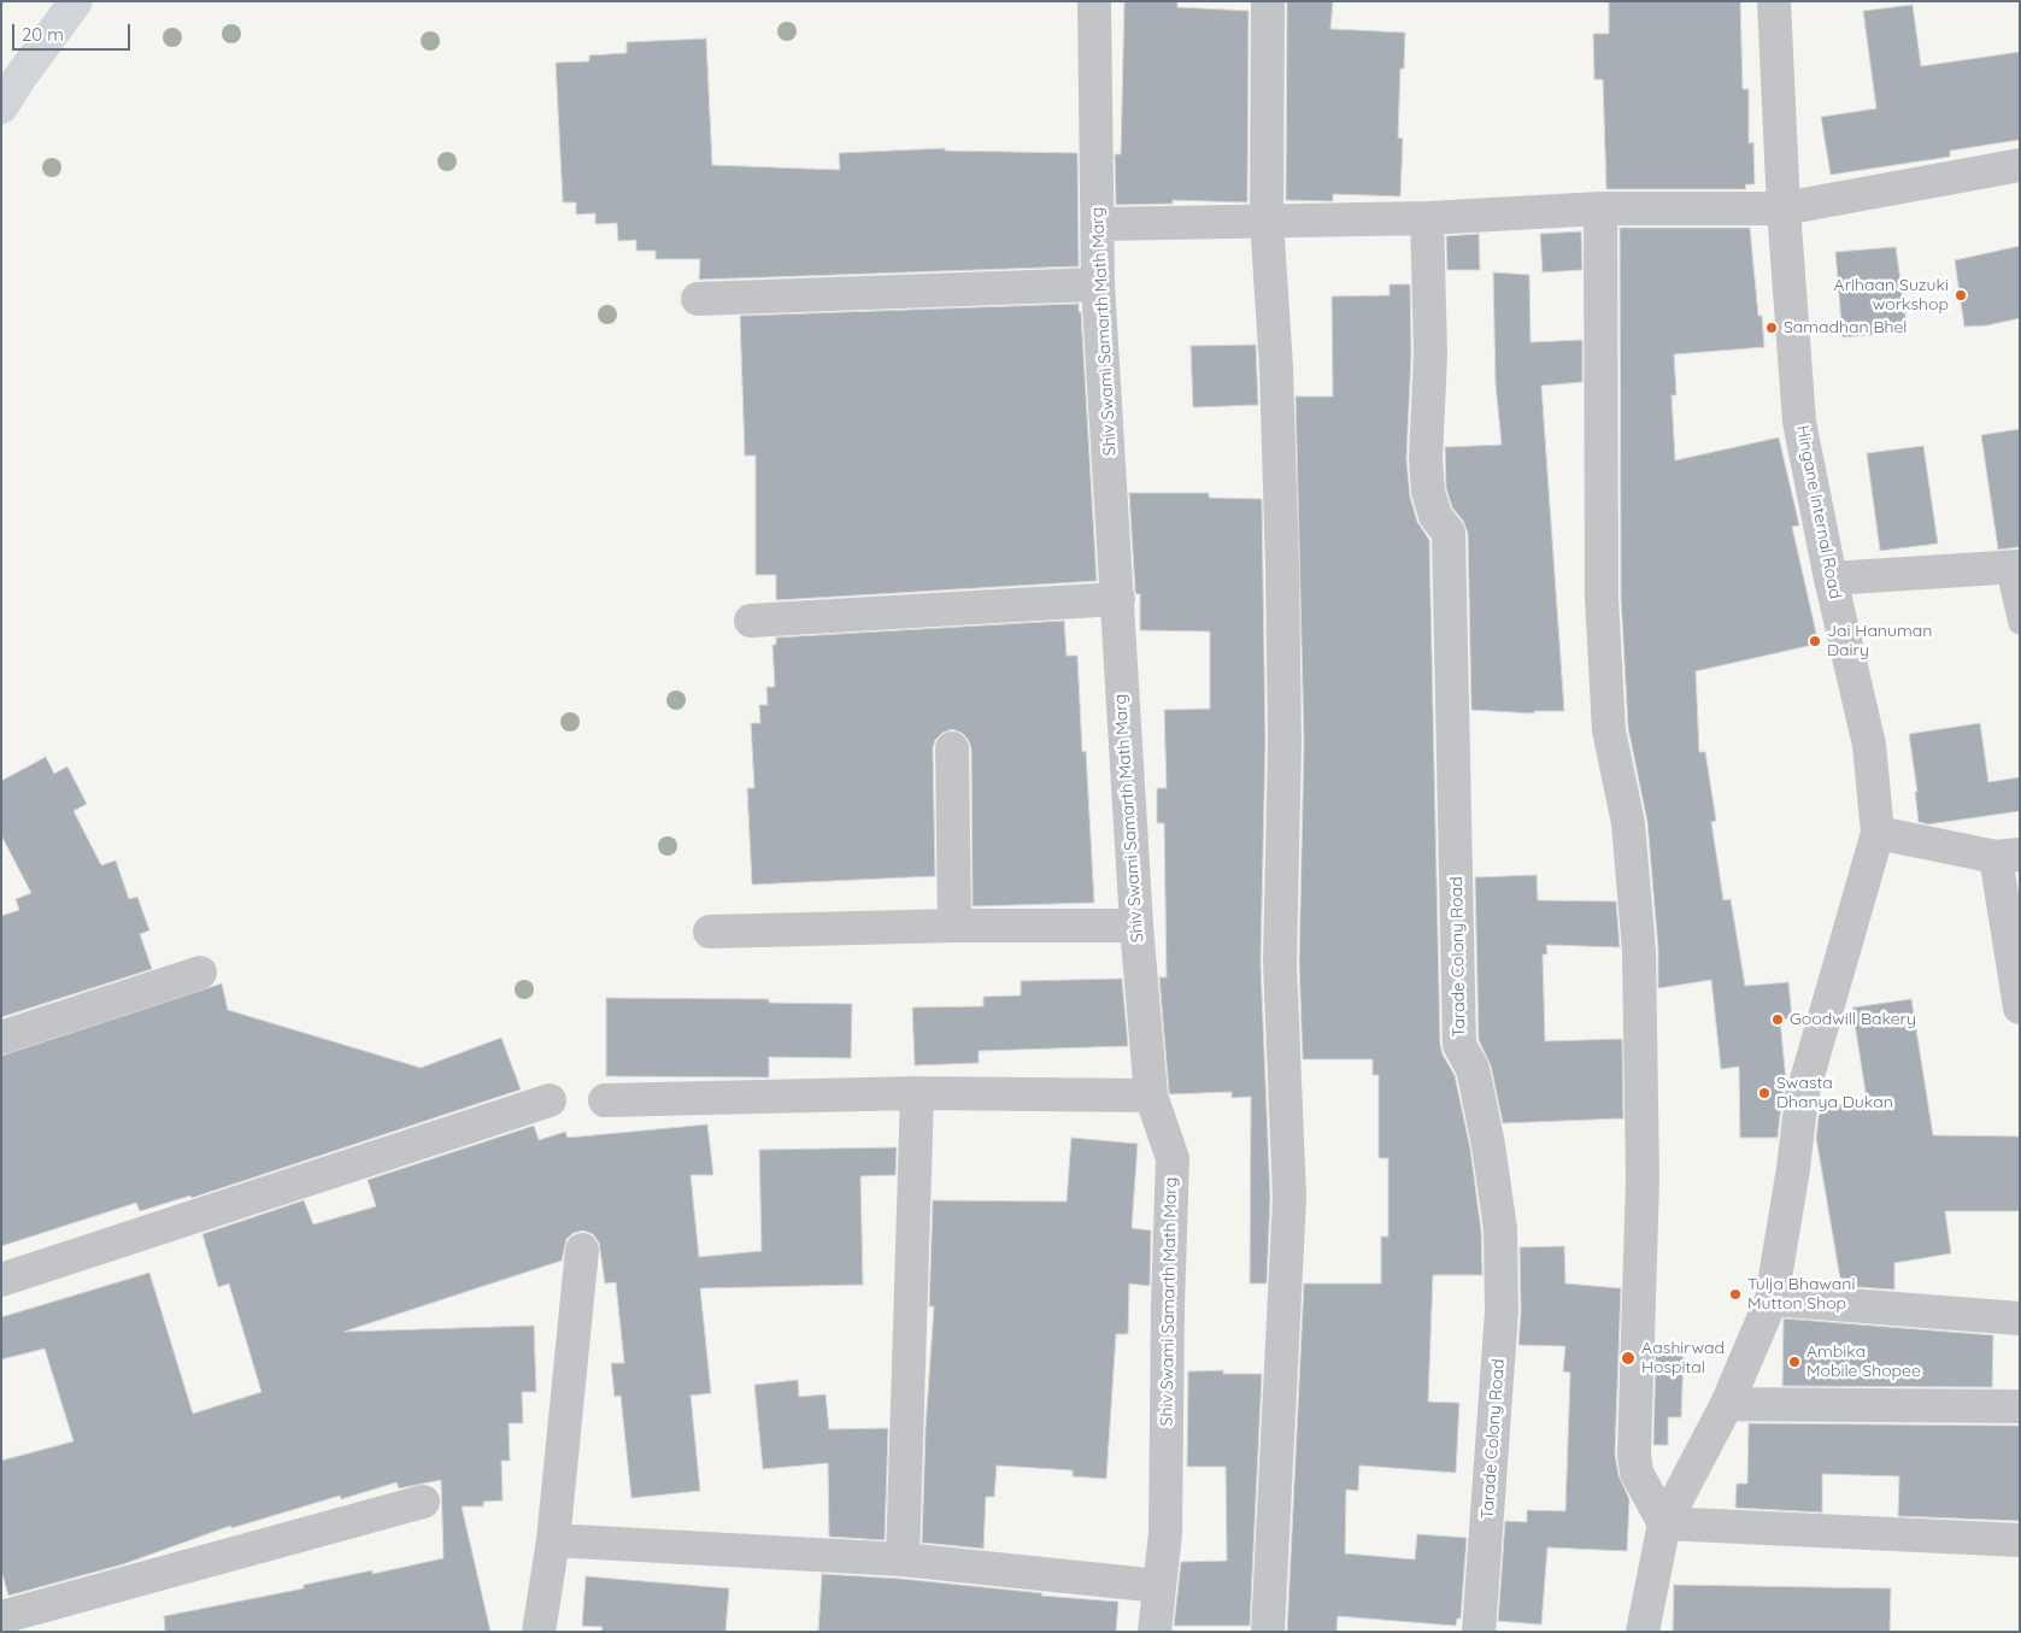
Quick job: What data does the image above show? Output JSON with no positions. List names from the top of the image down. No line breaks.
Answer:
{"streets":{"street":["Shiv Swami Samarth Math Marg","Hingane Internal Road","Tarade Colony Road"]},"places":["Arihaan Suzuki workshop","Samadhan Bhel","Jai Hanuman Dairy","Goodwill Bakery","Swasta Dhanya Dukan","Tulja Bhawani Mutton Shop","Aashirwad Hospital","Ambika Mobile Shopee"],"scale_bar":"20 m"}
